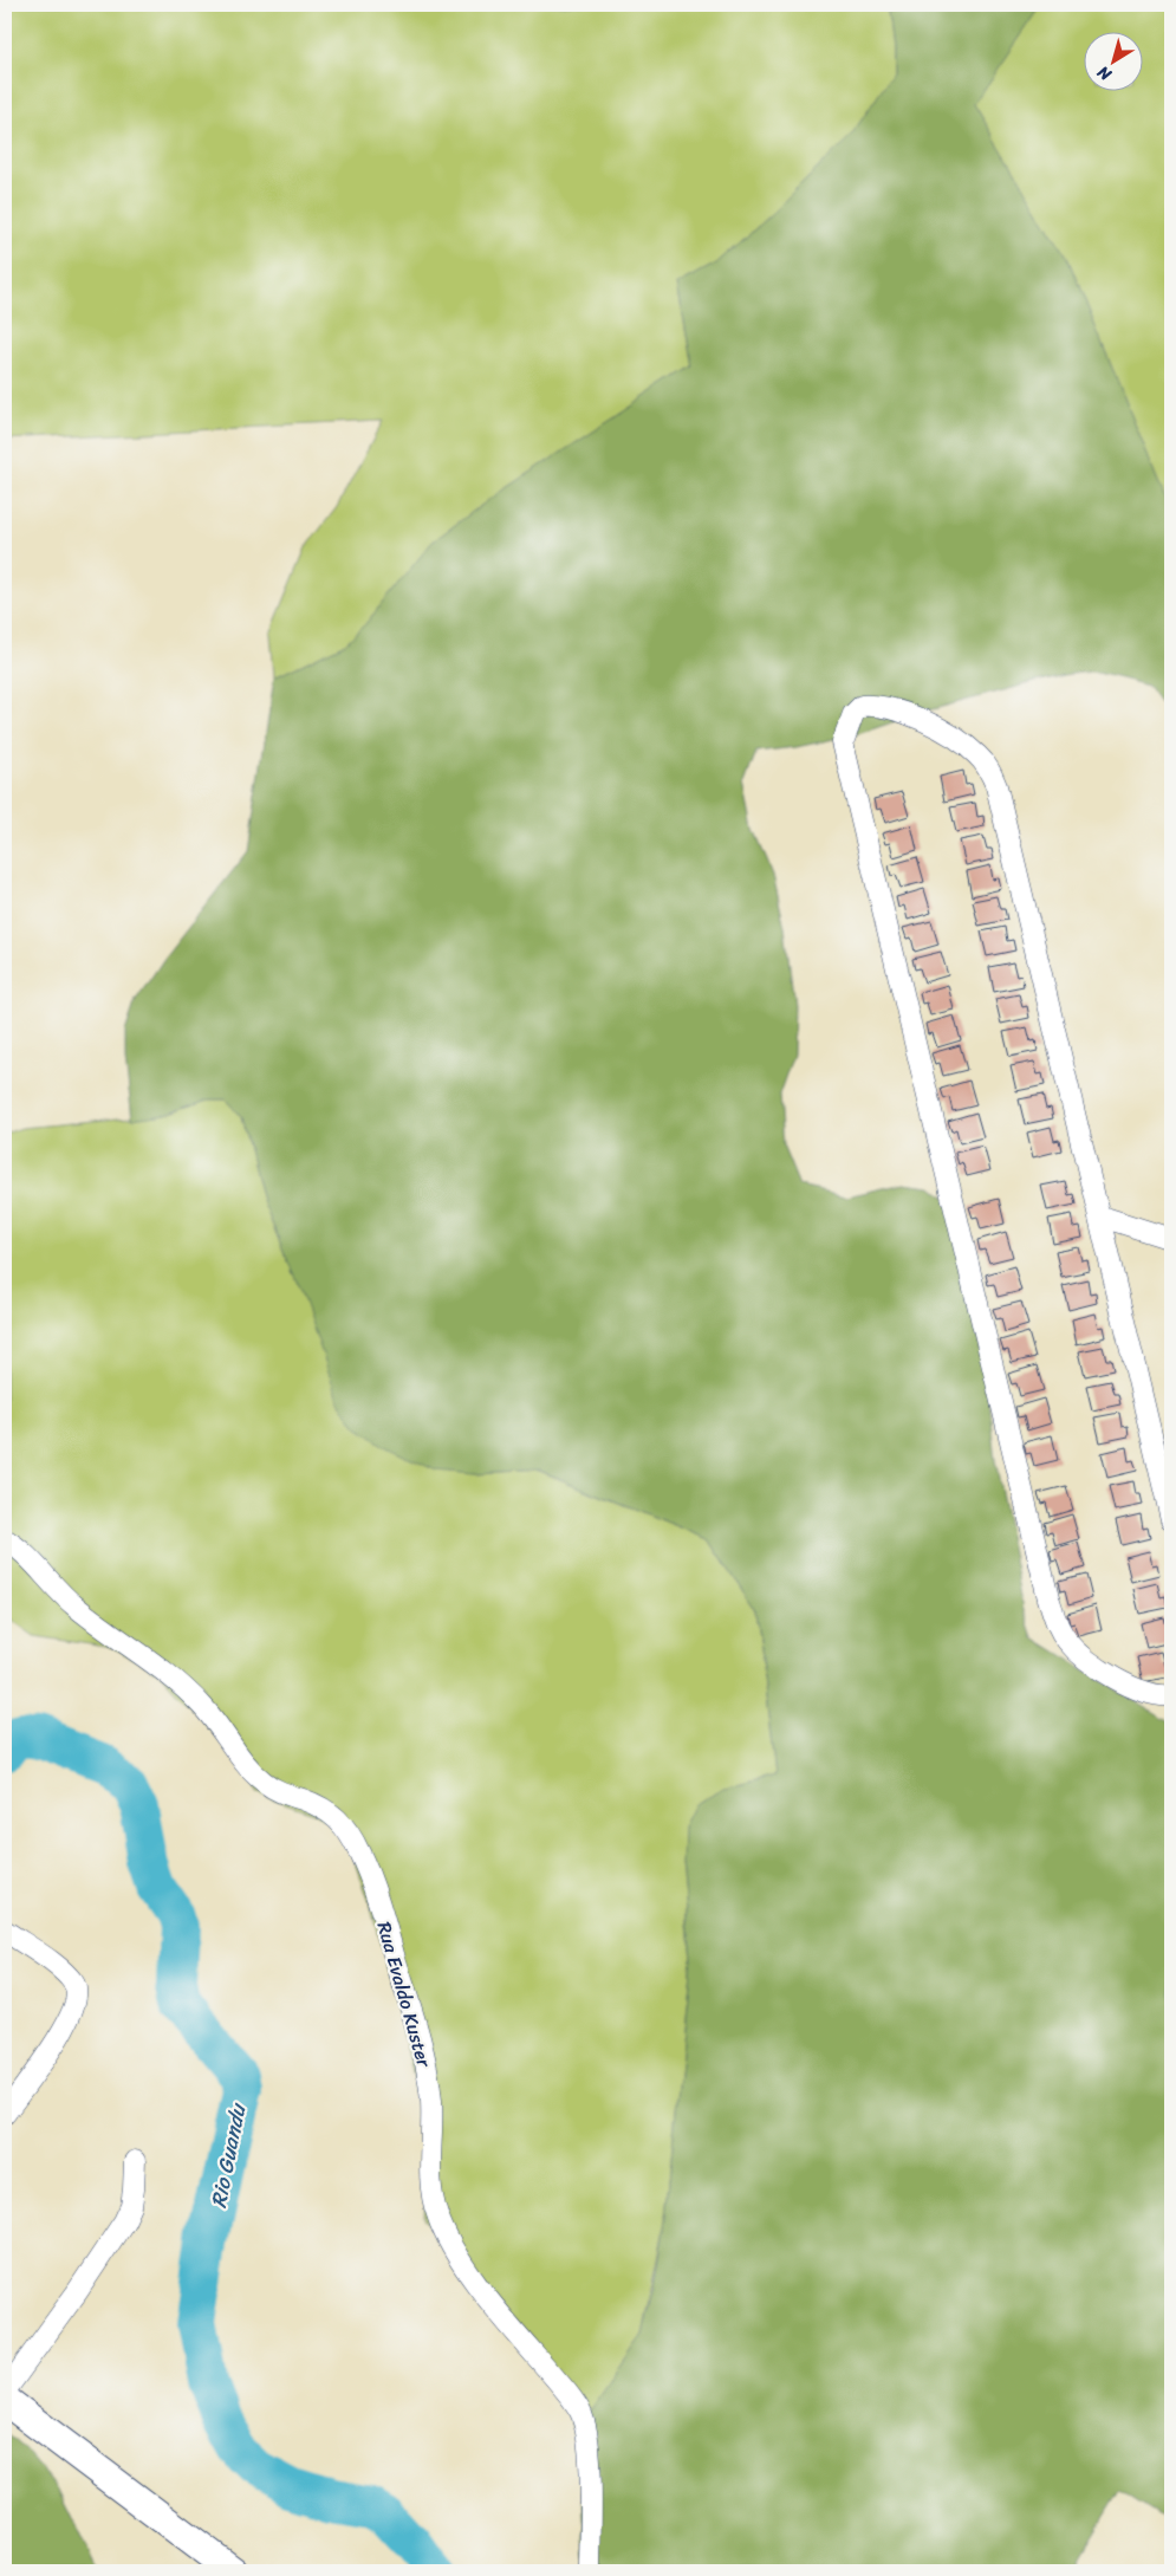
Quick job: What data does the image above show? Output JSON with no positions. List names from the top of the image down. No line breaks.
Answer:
{"streets":{"street":["Rua Evaldo Kuster"]},"water":["Rio Guandu"],"north":"bottom left"}
